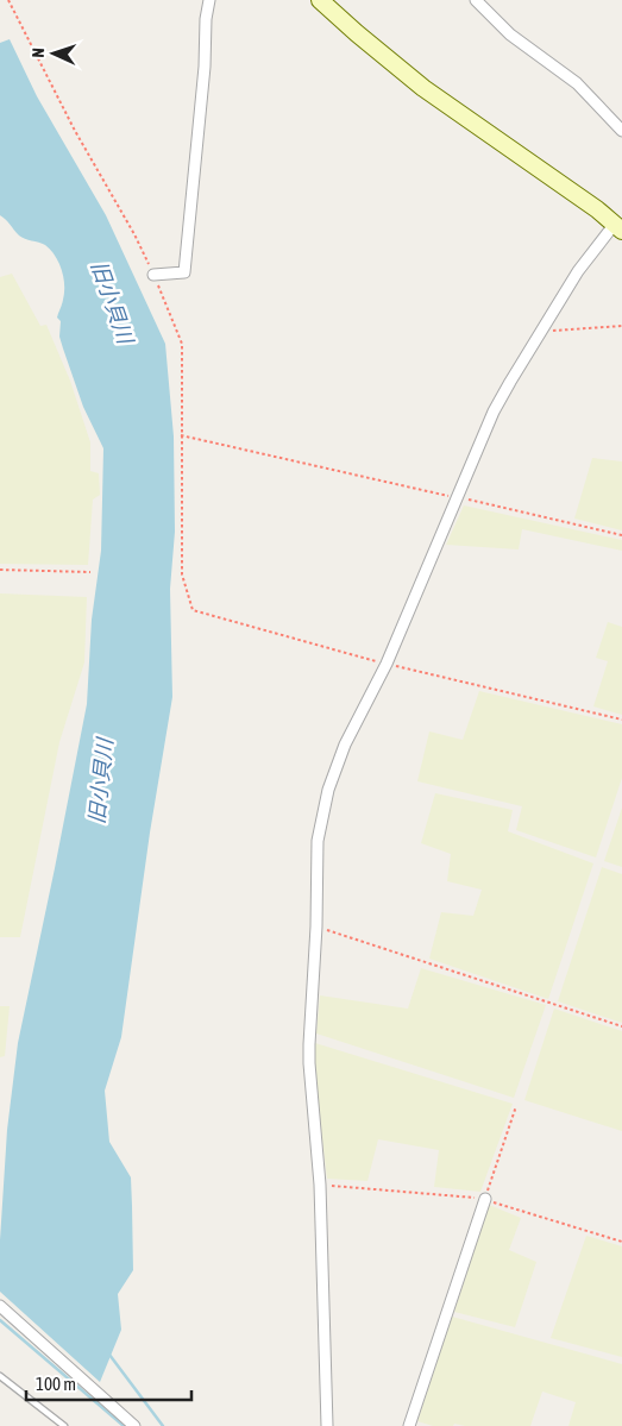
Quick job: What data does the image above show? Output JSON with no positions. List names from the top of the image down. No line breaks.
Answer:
{"water":["旧小貝川"],"scale_bar":"100 m","north":"left"}
